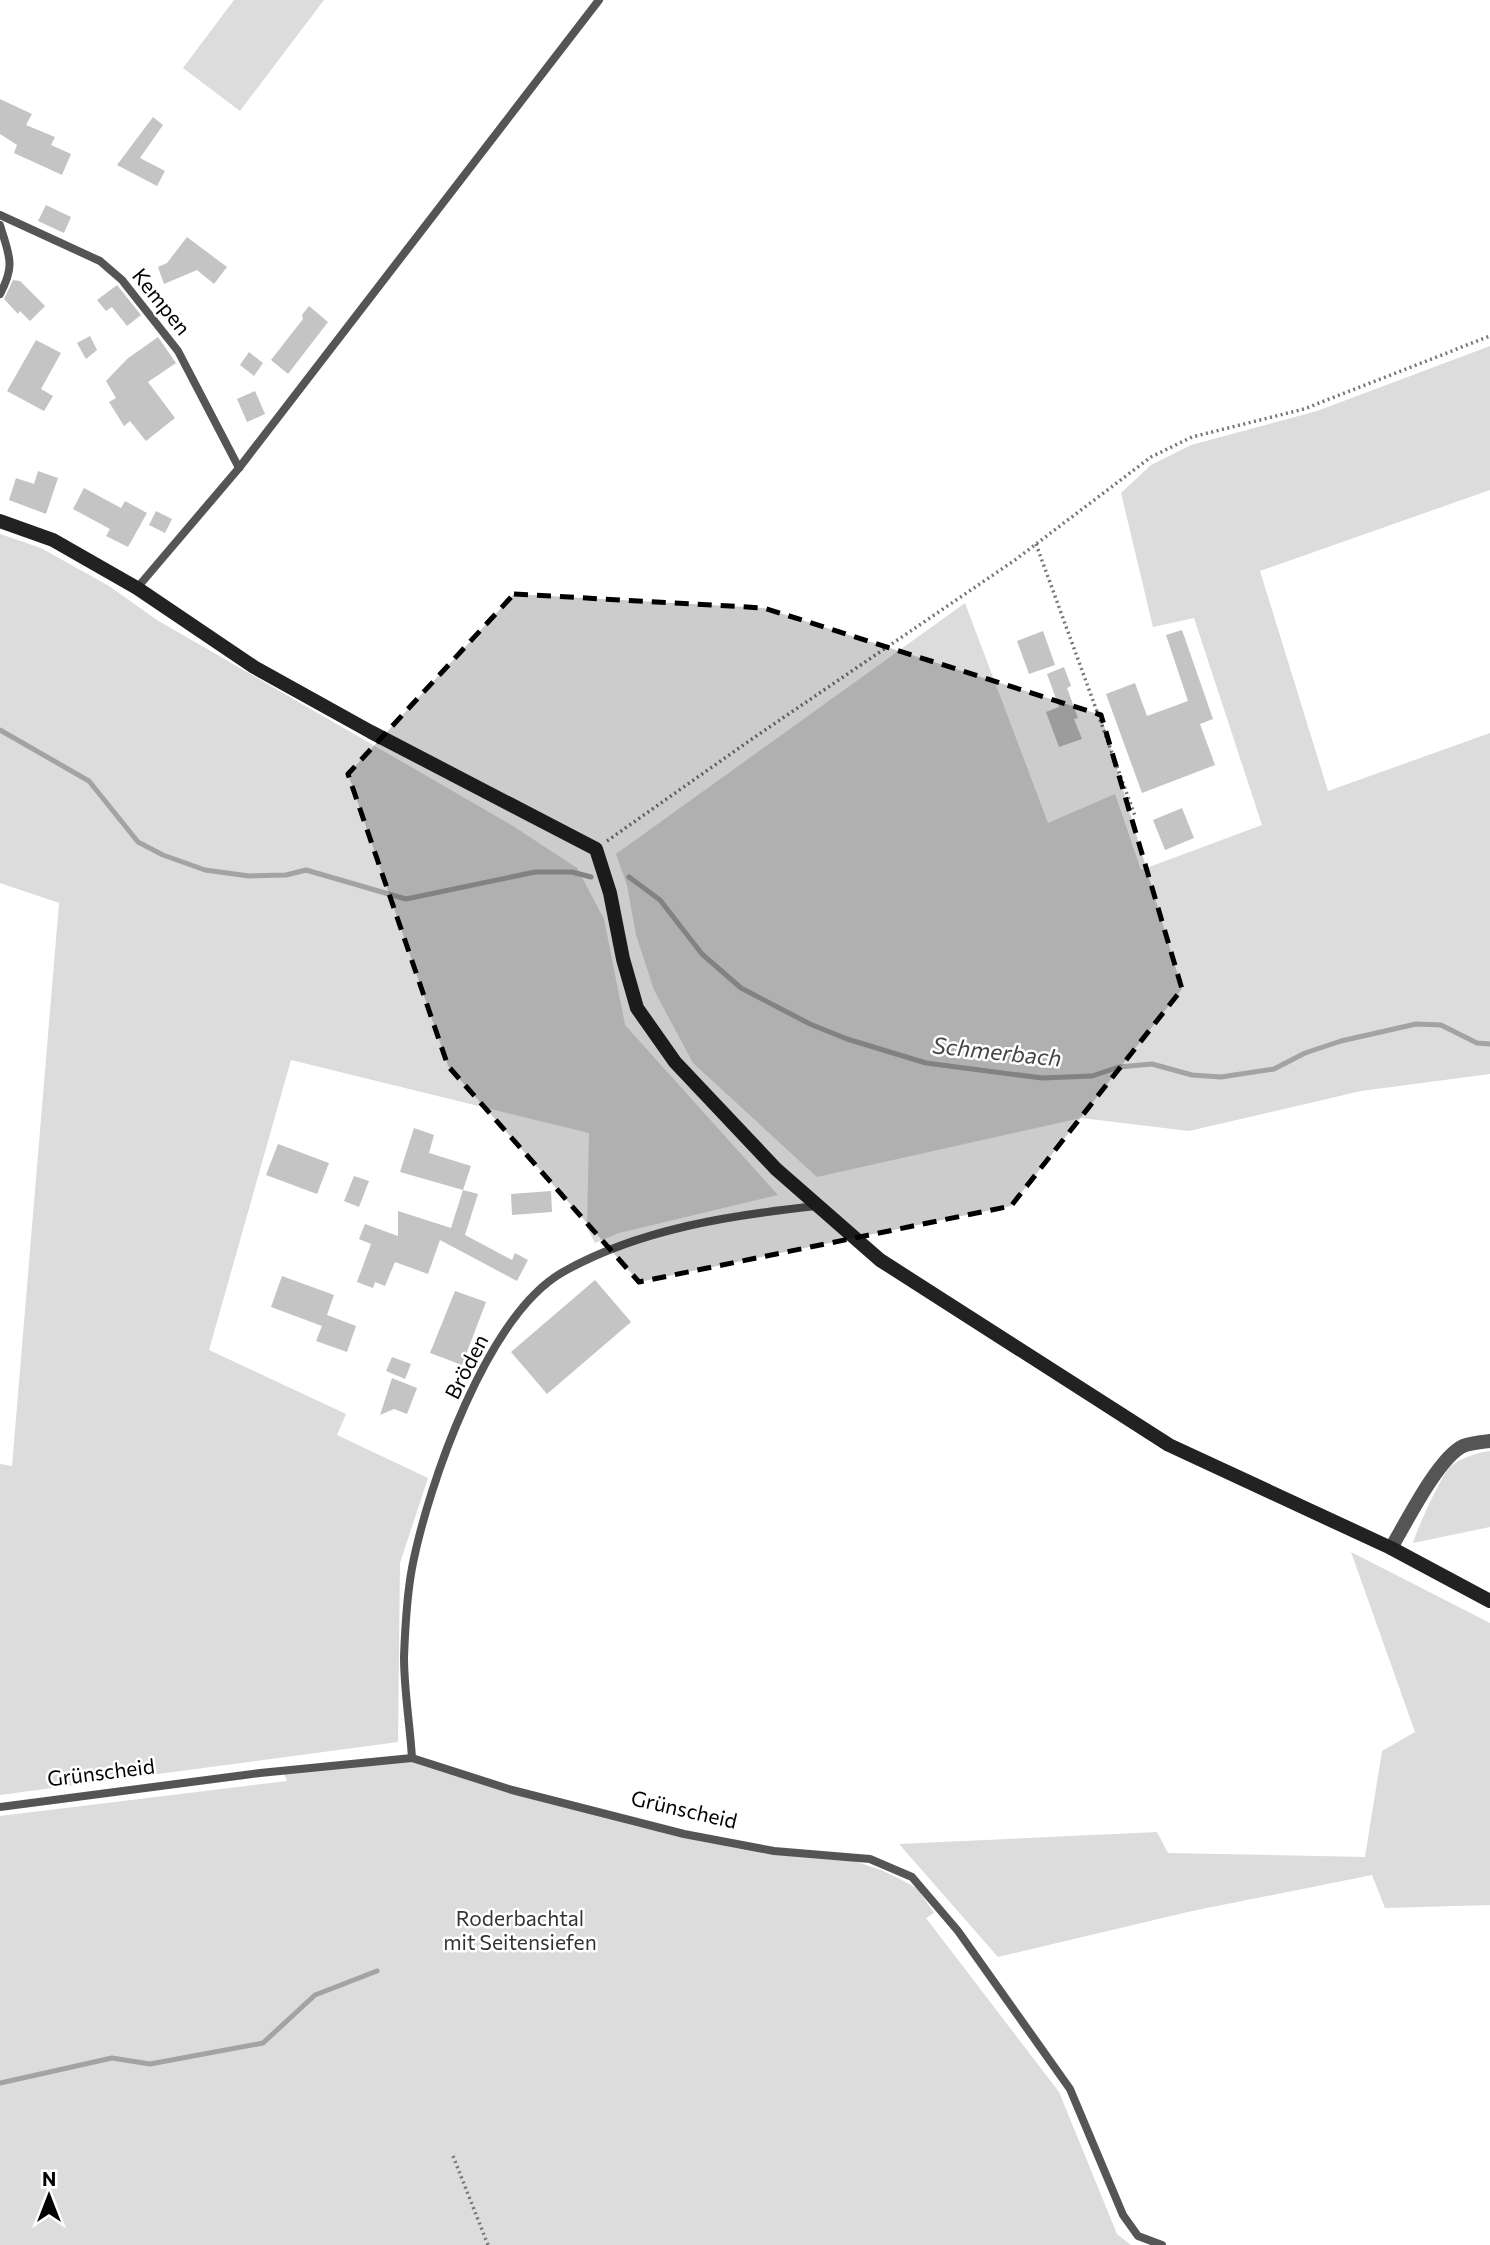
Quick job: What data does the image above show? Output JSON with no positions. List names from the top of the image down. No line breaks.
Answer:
{"streets":{"lane":["Kempen","Bröden","Grünscheid"]},"crossings":[["Bröden","Grünscheid"]],"water":["Schmerbach"],"parks":["Roderbachtal mit Seitensiefen"],"north":"top"}
